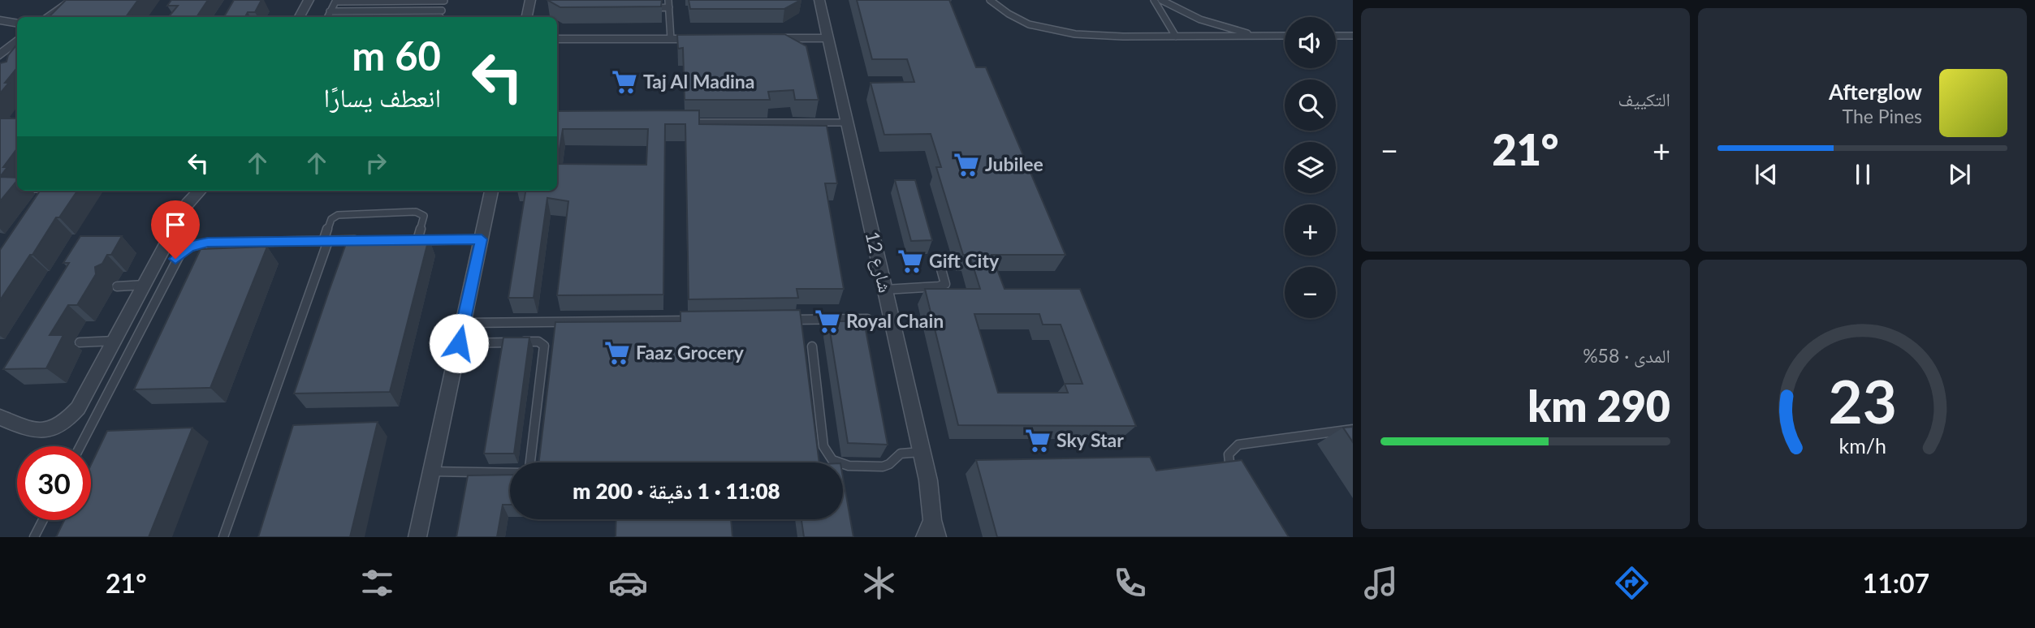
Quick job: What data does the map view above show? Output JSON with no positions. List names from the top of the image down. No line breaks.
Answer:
{"streets":{"street":["شارع 12"]},"places":{"supermarket":["Taj Al Madina","Jubilee","Gift City","Royal Chain","Faaz Grocery","Sky Star"]},"page":{"tile":["التكييف",["المدى · 58%","290 km"]],"map_buttons":["+","−"],"turn":["60 m","انعطف يسارًا"],"song":["Afterglow","The Pines"],"heat":["−","21°","+"],"limit":"30","trip":"11:08 · 1 دقيقة · 200 m","tabs":["11:07","21°"],"gauge":["23","km/h"]}}
